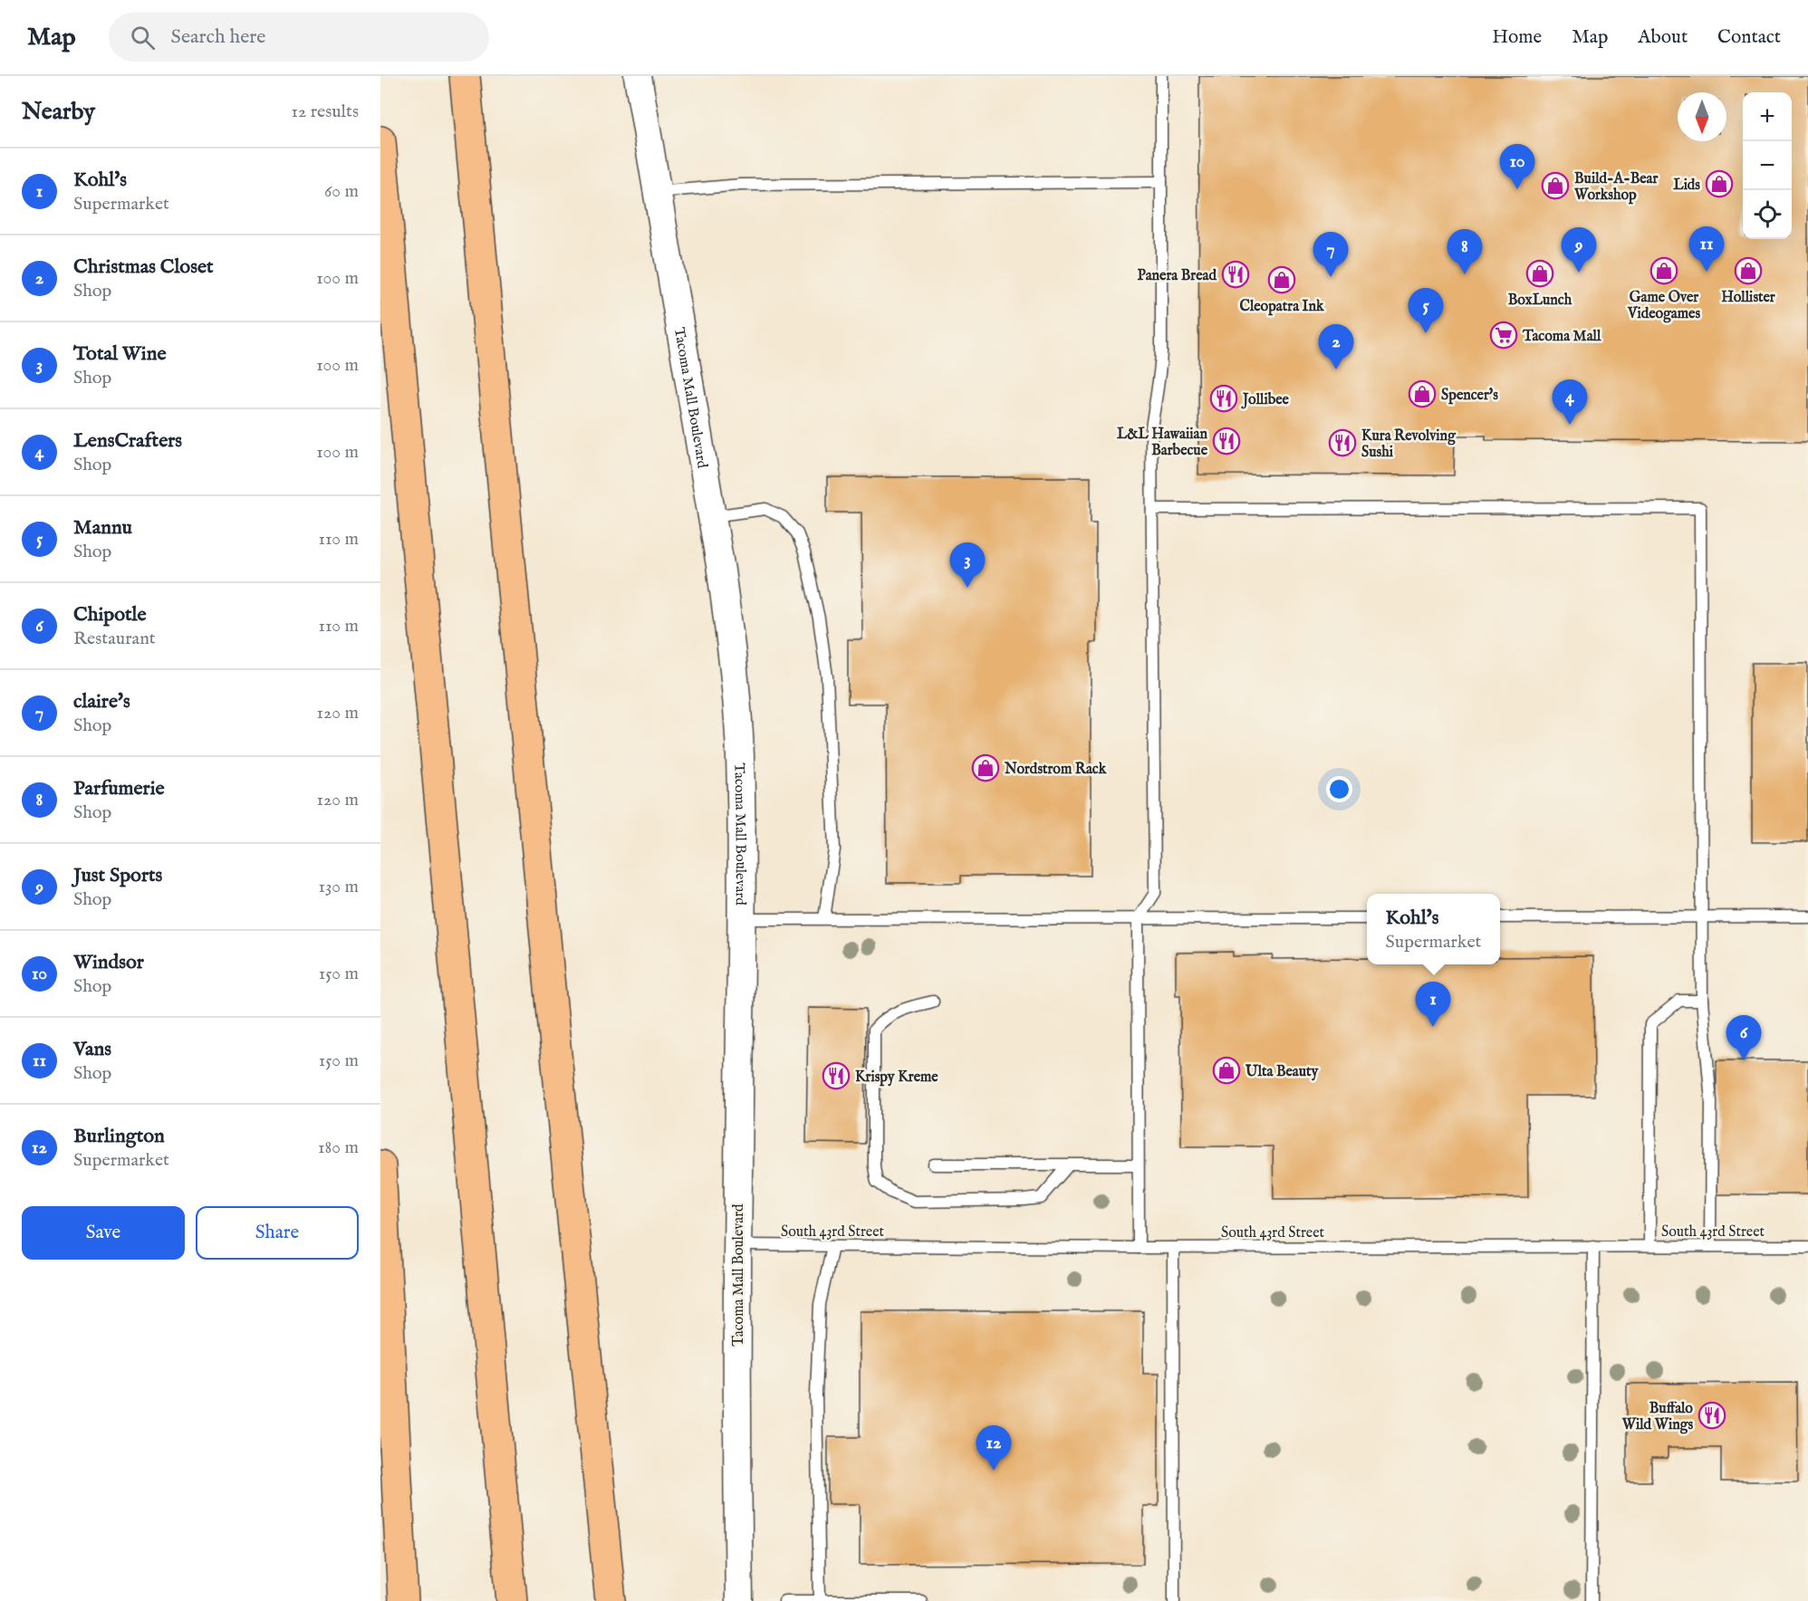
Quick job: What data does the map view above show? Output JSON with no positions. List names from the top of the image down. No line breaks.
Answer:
{"streets":{"street":["Tacoma Mall Boulevard"],"lane":["South 43rd Street"]},"crossings":[["Tacoma Mall Boulevard","South 43rd Street"]],"places":{"shop":["Lids","Build-A-Bear Workshop","Game Over Videogames","Hollister","BoxLunch","Cleopatra Ink","Spencer's","Nordstrom Rack","Ulta Beauty"],"restaurant":["Panera Bread","Jollibee","L&L Hawaiian Barbecue","Kura Revolving Sushi","Krispy Kreme","Buffalo Wild Wings"],"supermarket":["Tacoma Mall"]},"north":"bottom","page":{"header":"Map","search":"Search here","nav":["Home","Map","About","Contact"],"heading":["Nearby","12 results"],"map_buttons":["+","−"],"pins":["10","11","9","8","7","5","2","4","3","1","6","12"],"list":[{"mark":"1","name":"Kohl's","note":"Supermarket","value":"60 m"},{"mark":"2","name":"Christmas Closet","note":"Shop","value":"100 m"},{"mark":"3","name":"Total Wine","note":"Shop","value":"100 m"},{"mark":"4","name":"LensCrafters","note":"Shop","value":"100 m"},{"mark":"5","name":"Mannu","note":"Shop","value":"110 m"},{"mark":"6","name":"Chipotle","note":"Restaurant","value":"110 m"},{"mark":"7","name":"claire's","note":"Shop","value":"120 m"},{"mark":"8","name":"Parfumerie","note":"Shop","value":"120 m"},{"mark":"9","name":"Just Sports","note":"Shop","value":"130 m"},{"mark":"10","name":"Windsor","note":"Shop","value":"150 m"},{"mark":"11","name":"Vans","note":"Shop","value":"150 m"},{"mark":"12","name":"Burlington","note":"Supermarket","value":"180 m"}],"popup":["Kohl's","Supermarket"],"buttons":["Save","Share"]}}
